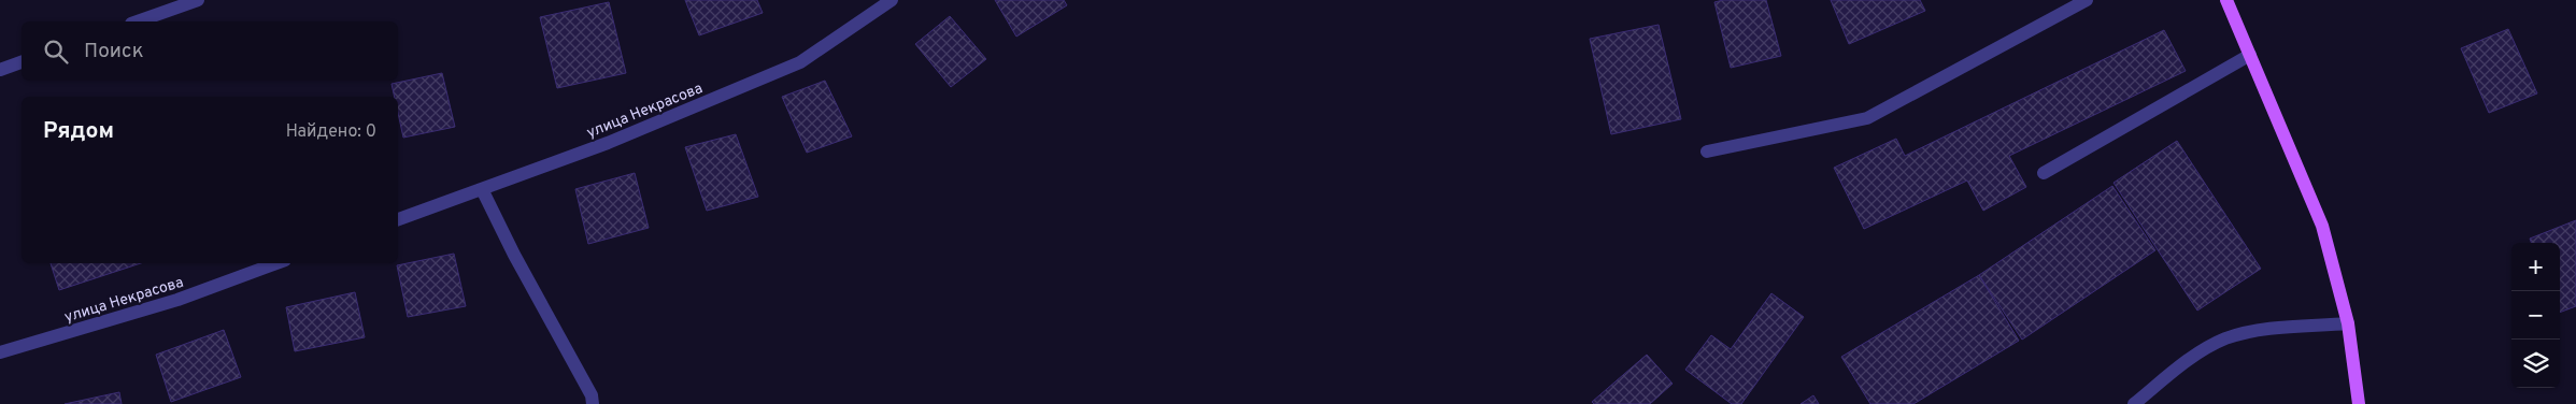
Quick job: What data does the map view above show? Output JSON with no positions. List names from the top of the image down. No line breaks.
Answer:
{"streets":{"street":["улица Некрасова"]},"page":{"search":"Поиск","heading":["Рядом","Найдено: 0"],"map_buttons":["+","−"]}}
